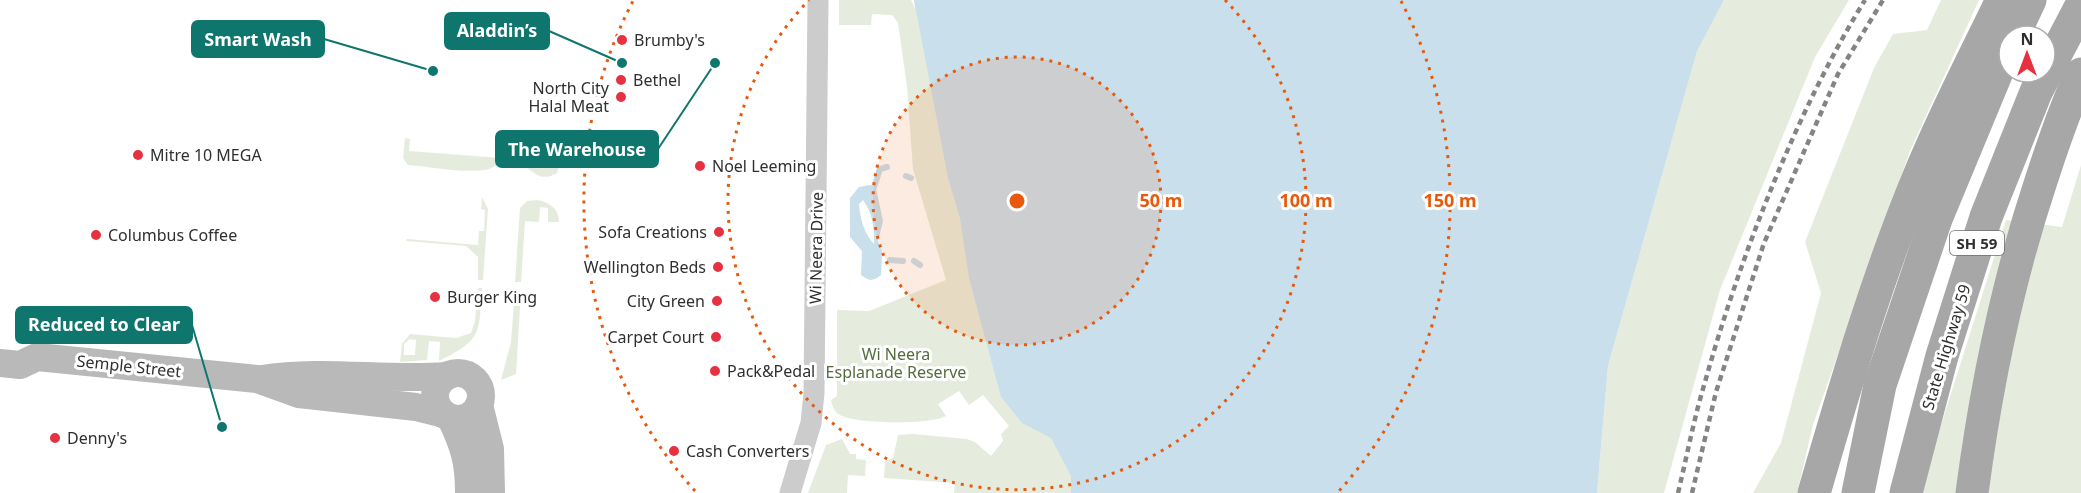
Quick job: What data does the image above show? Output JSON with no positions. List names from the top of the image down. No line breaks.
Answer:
{"streets":{"main road":["SH 59","State Highway 59","Semple Street"],"street":["Wi Neera Drive"]},"parks":["Wi Neera Esplanade Reserve"],"places":["Brumby's","Aladdin’s","The Warehouse","Smart Wash","Bethel","North City Halal Meat","Mitre 10 MEGA","Noel Leeming","Sofa Creations","Columbus Coffee","Wellington Beds","Burger King","City Green","Carpet Court","Pack&Pedal","Reduced to Clear","Denny's","Cash Converters"],"north":"top","rings":["50 m","100 m","150 m"]}
